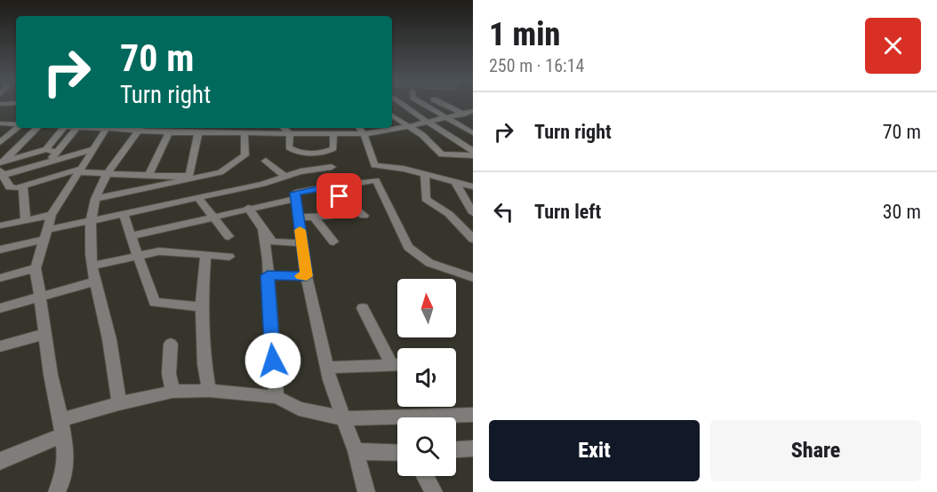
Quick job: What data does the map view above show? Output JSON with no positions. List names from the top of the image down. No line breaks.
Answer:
{"north":"top","page":{"heading":["1 min","250 m · 16:14"],"turn":["70 m","Turn right"],"list":[{"name":"Turn right","value":"70 m"},{"name":"Turn left","value":"30 m"}],"buttons":["Exit","Share"]}}
